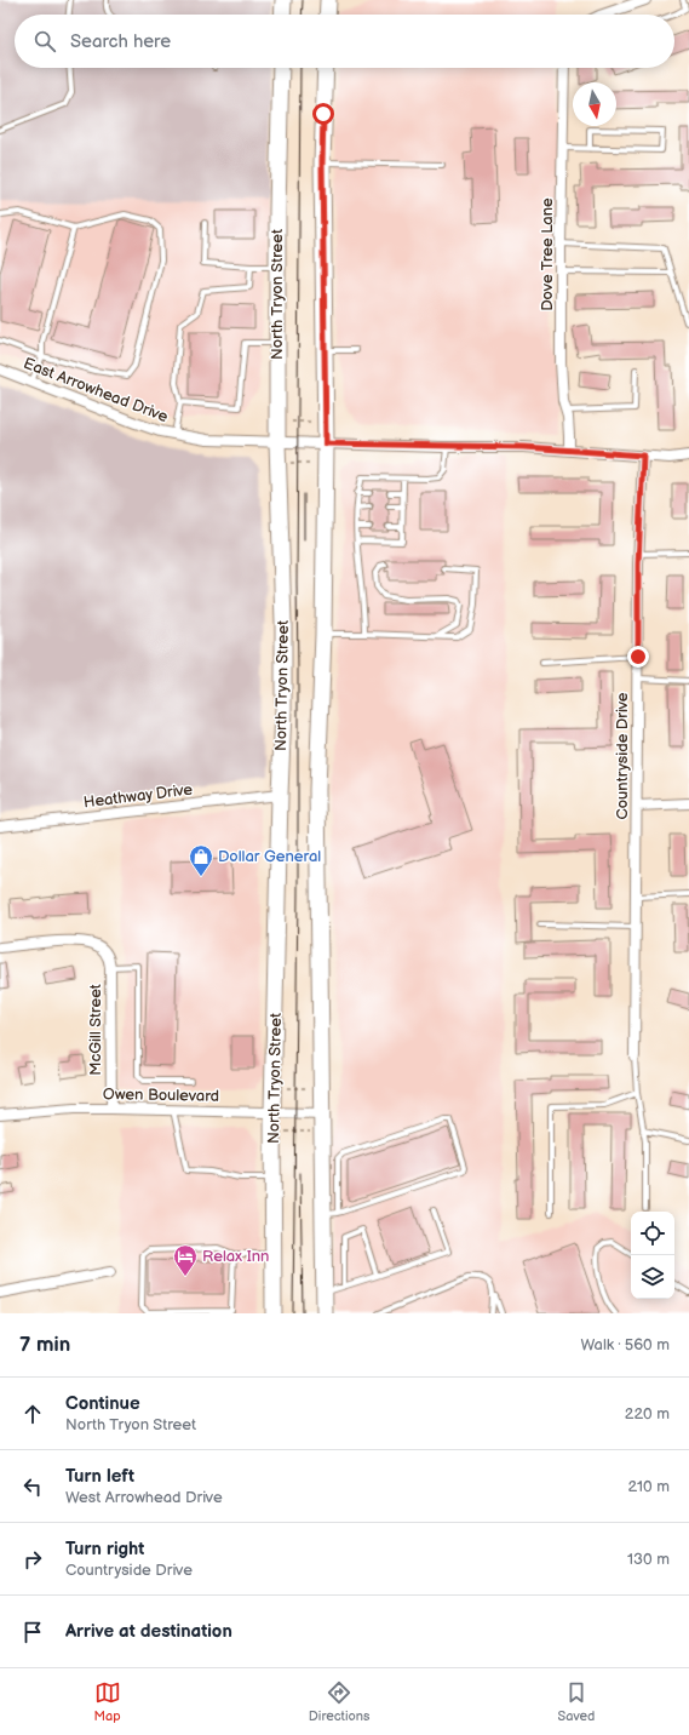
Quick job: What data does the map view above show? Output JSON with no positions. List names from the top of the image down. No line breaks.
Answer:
{"streets":{"main road":["North Tryon Street"],"street":["Dove Tree Lane","East Arrowhead Drive","Countryside Drive","Heathway Drive","McGill Street","Owen Boulevard"]},"crossings":[["Dove Tree Lane","East Arrowhead Drive"],["North Tryon Street","East Arrowhead Drive"],["North Tryon Street","Heathway Drive"],["North Tryon Street","Owen Boulevard"],["East Arrowhead Drive","Countryside Drive"],["McGill Street","Owen Boulevard"]],"places":{"shop":["Dollar General"],"hotel":["Relax Inn"]},"north":"bottom","page":{"search":"Search here","heading":["7 min","Walk · 560 m"],"list":[["Continue","North Tryon Street","220 m"],["Turn left","West Arrowhead Drive","210 m"],["Turn right","Countryside Drive","130 m"],"Arrive at destination"],"nav":["Map","Directions","Saved"]}}
